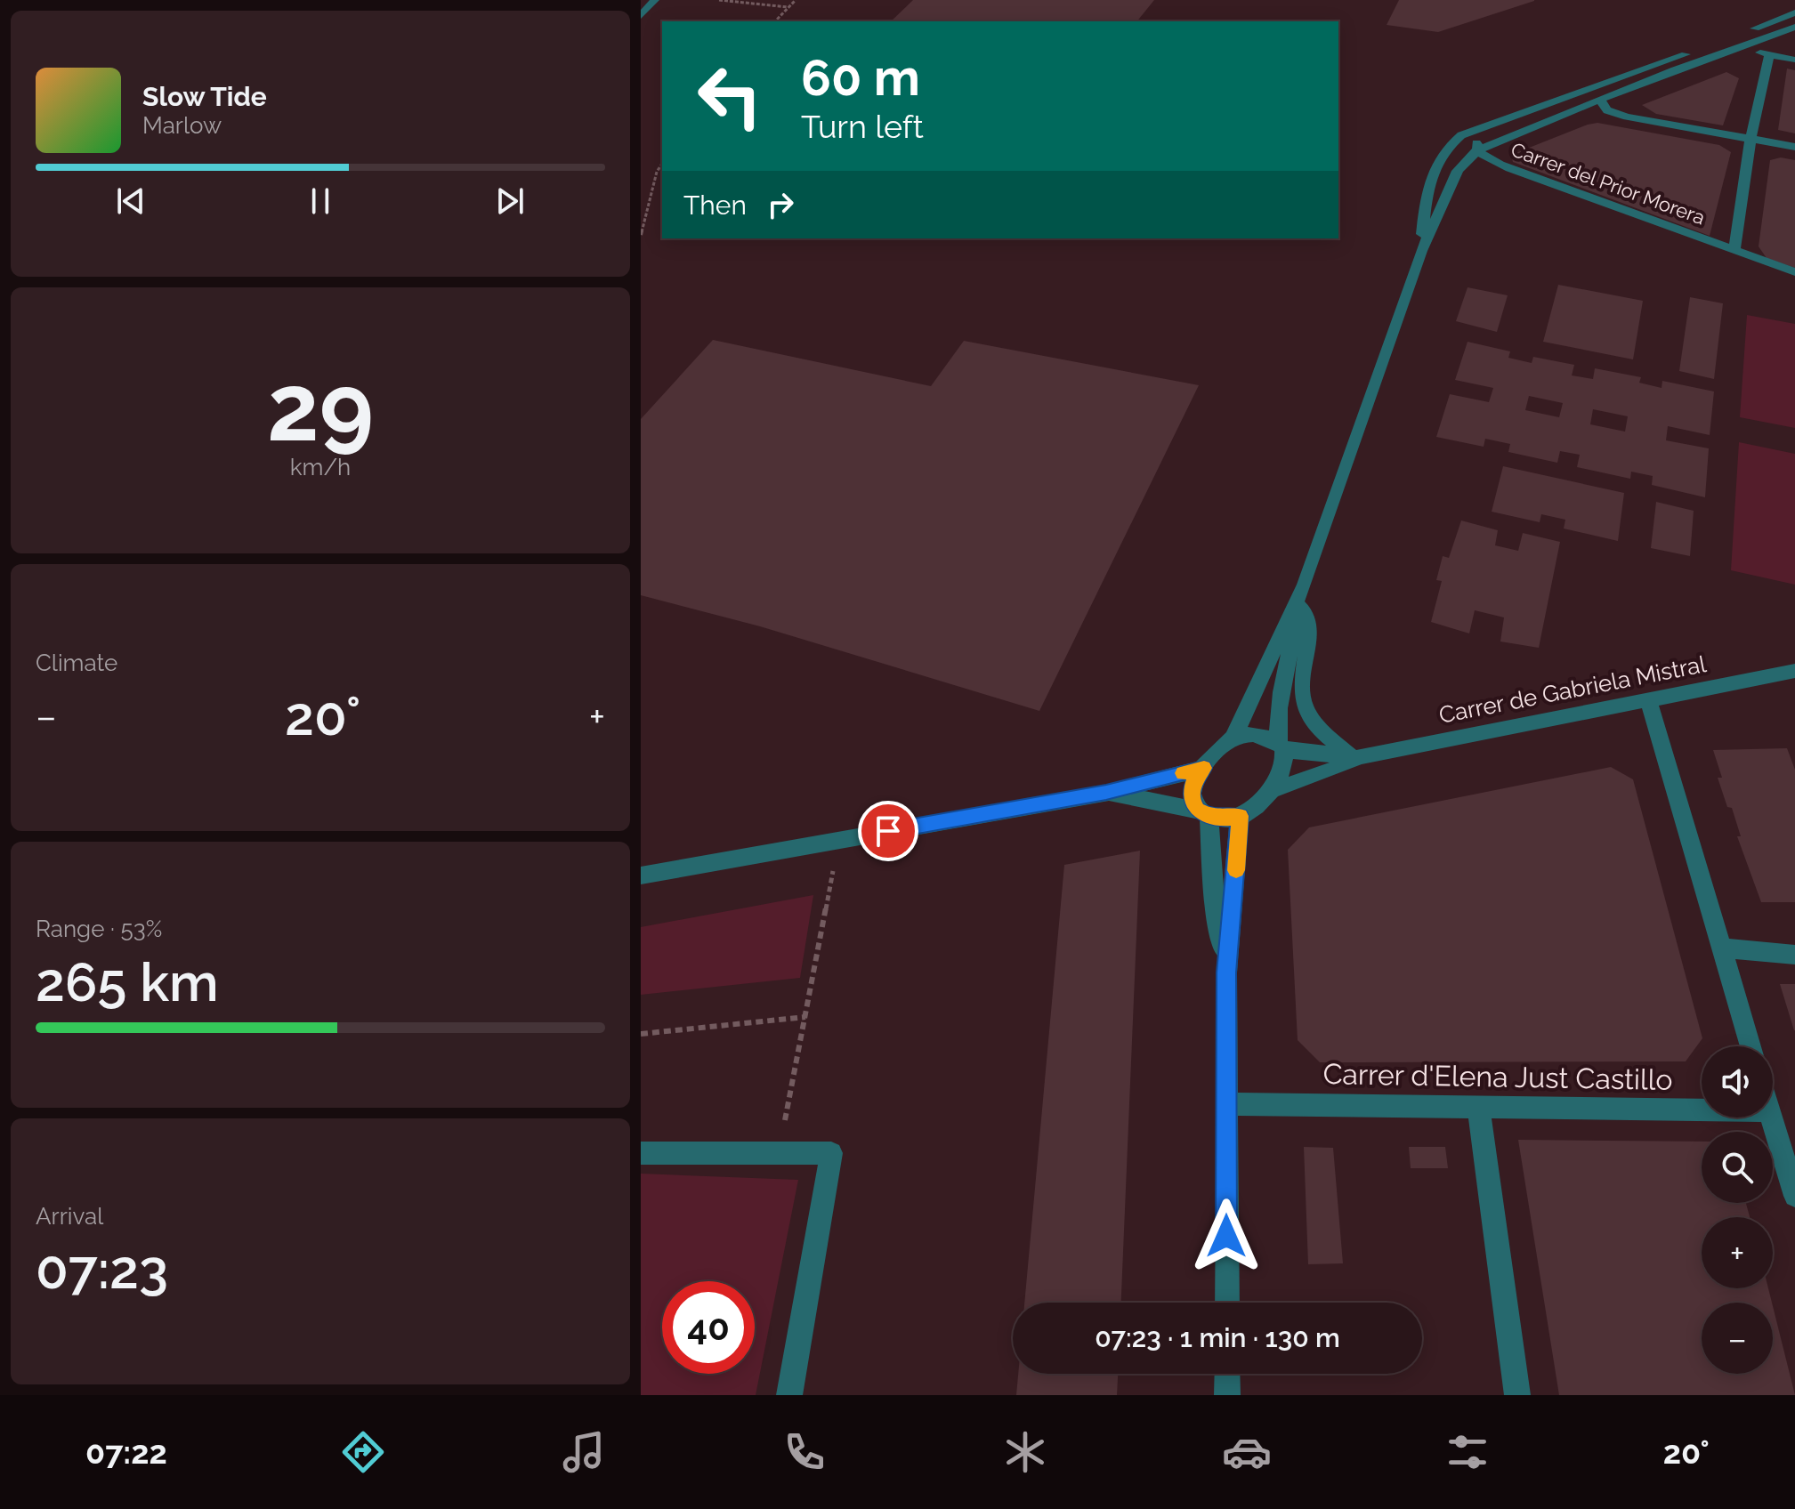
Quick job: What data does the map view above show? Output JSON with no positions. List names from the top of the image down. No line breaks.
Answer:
{"streets":{"street":["Carrer del Prior Morera","Carrer de Gabriela Mistral","Carrer d'Elena Just Castillo"]},"page":{"turn":["60 m","Turn left"],"song":["Slow Tide","Marlow"],"then":"Then","tile":[["29","km/h"],"Climate",["Range · 53%","265 km"],["Arrival","07:23"]],"heat":["−","20°","+"],"map_buttons":["+","−"],"limit":"40","trip":"07:23 · 1 min · 130 m","tabs":["07:22","20°"]}}
